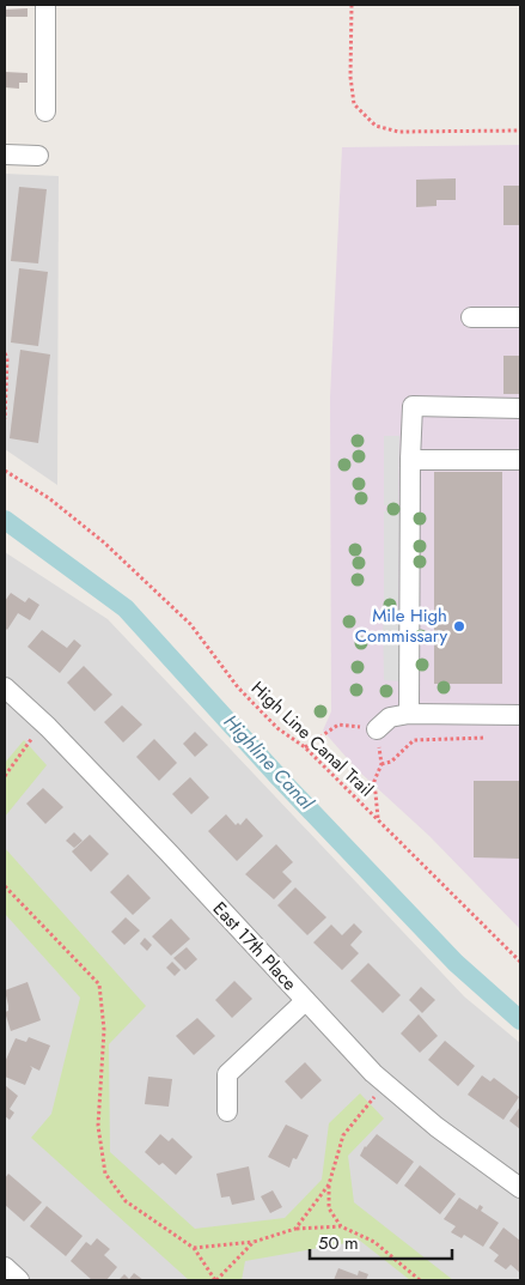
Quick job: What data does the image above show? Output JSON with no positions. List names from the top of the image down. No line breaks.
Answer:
{"streets":{"street":["East 17th Place"],"path":["High Line Canal Trail"]},"water":["Highline Canal"],"places":["Mile High Commissary"],"scale_bar":"50 m"}
